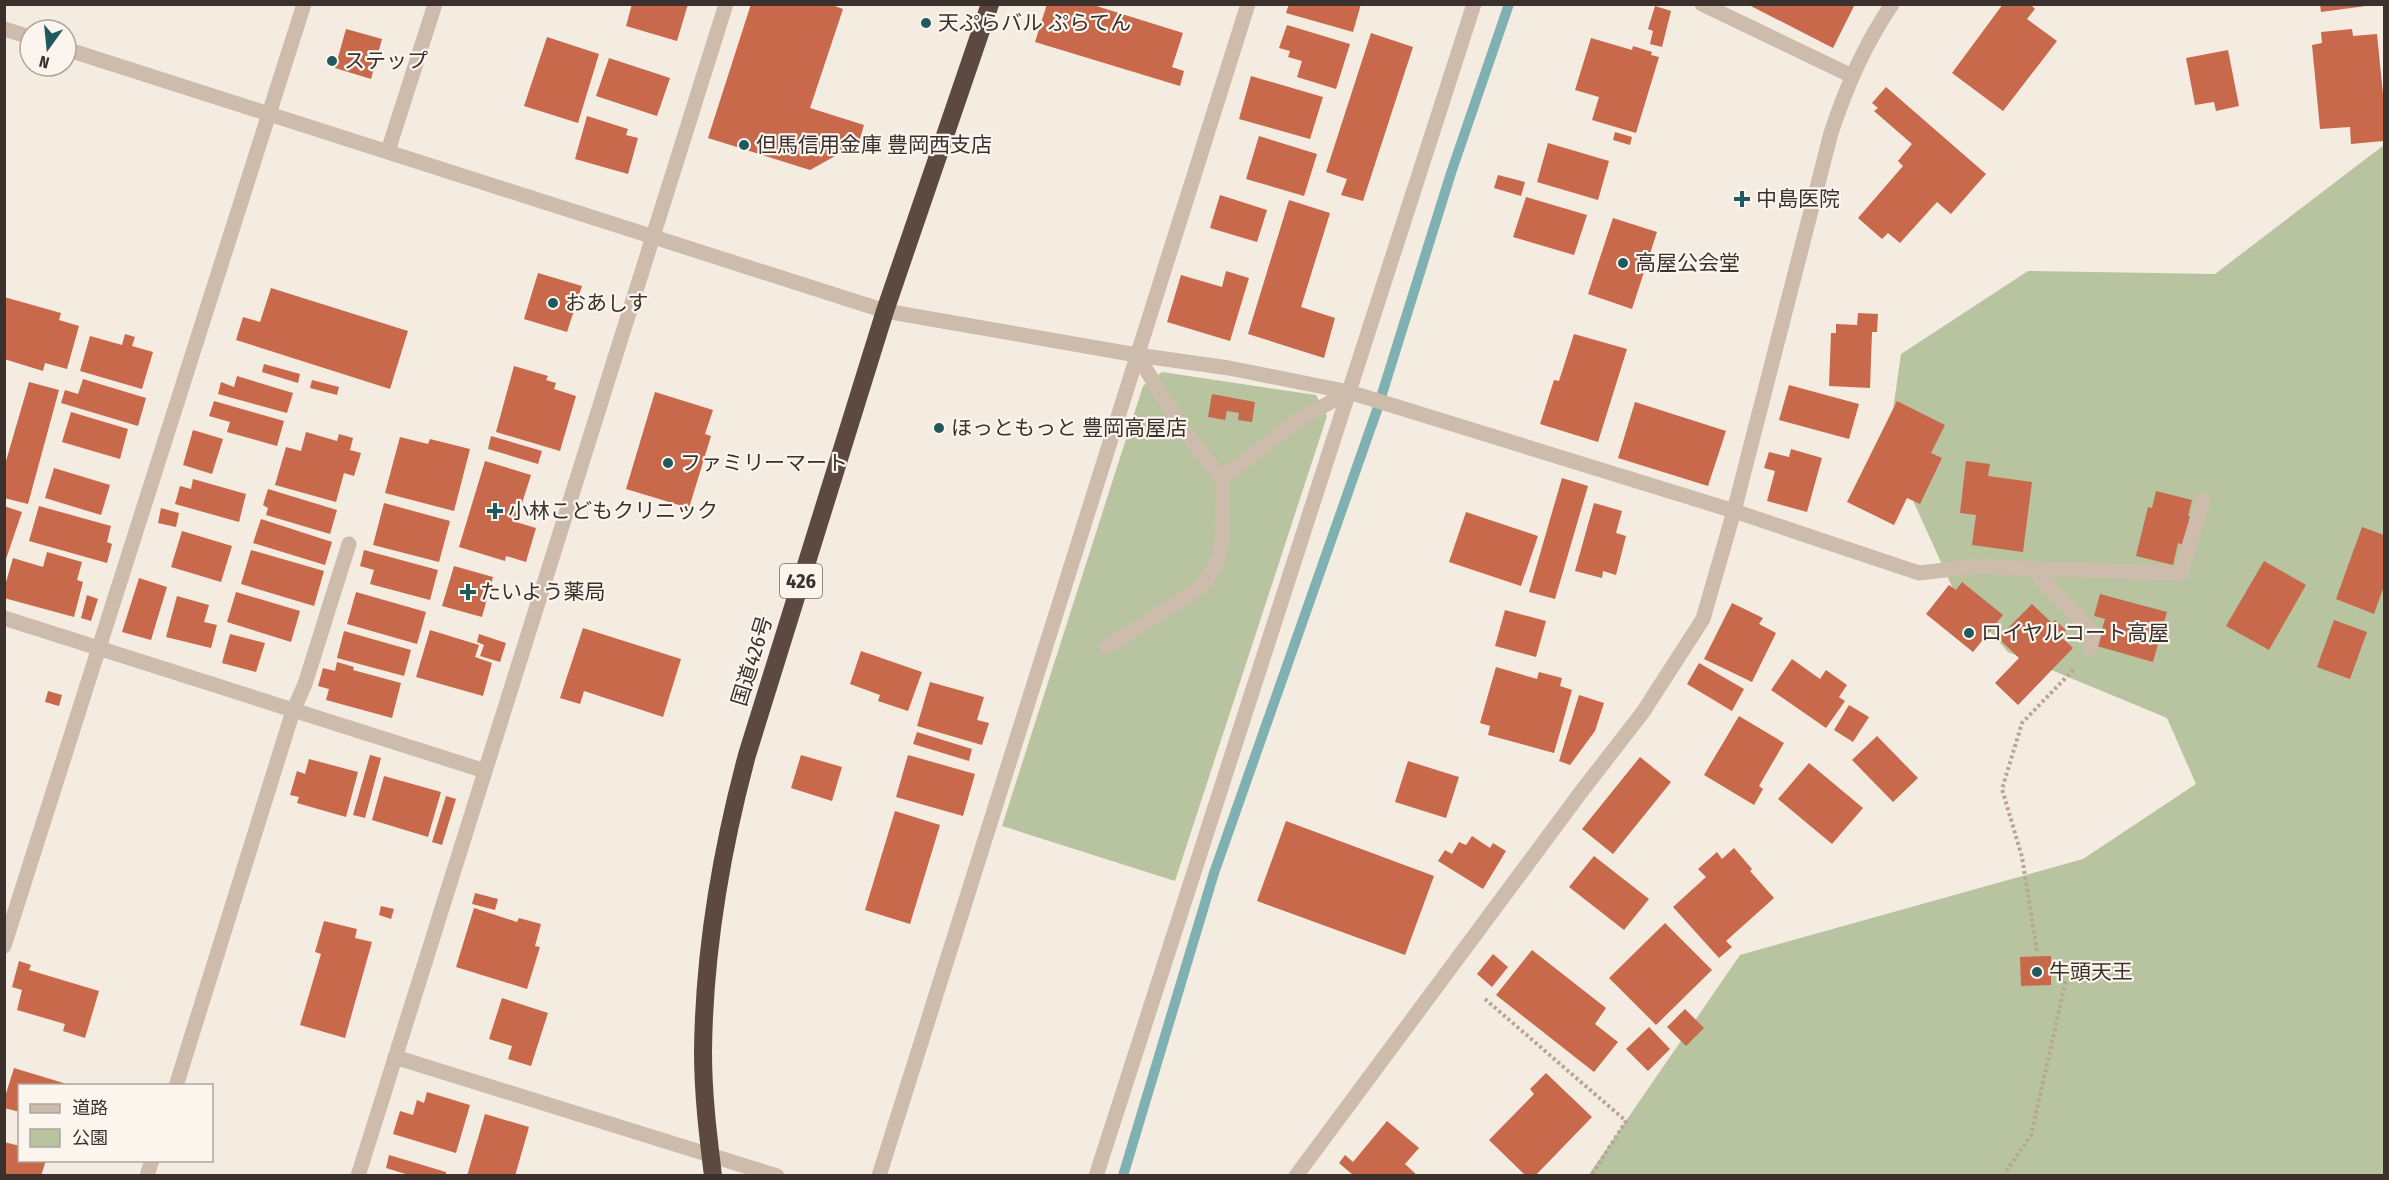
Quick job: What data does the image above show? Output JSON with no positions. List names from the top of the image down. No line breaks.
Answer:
{"streets":{"highway":["426","国道426号"]},"places":{"other":["天ぷらバル ぷらてん","ステップ","但馬信用金庫 豊岡西支店","高屋公会堂","おあしす","ほっともっと 豊岡高屋店","ファミリーマート","ロイヤルコート高屋","牛頭天王"],"health":["中島医院","小林こどもクリニック","たいよう薬局"]},"legend":["道路","公園"],"north":"bottom"}
